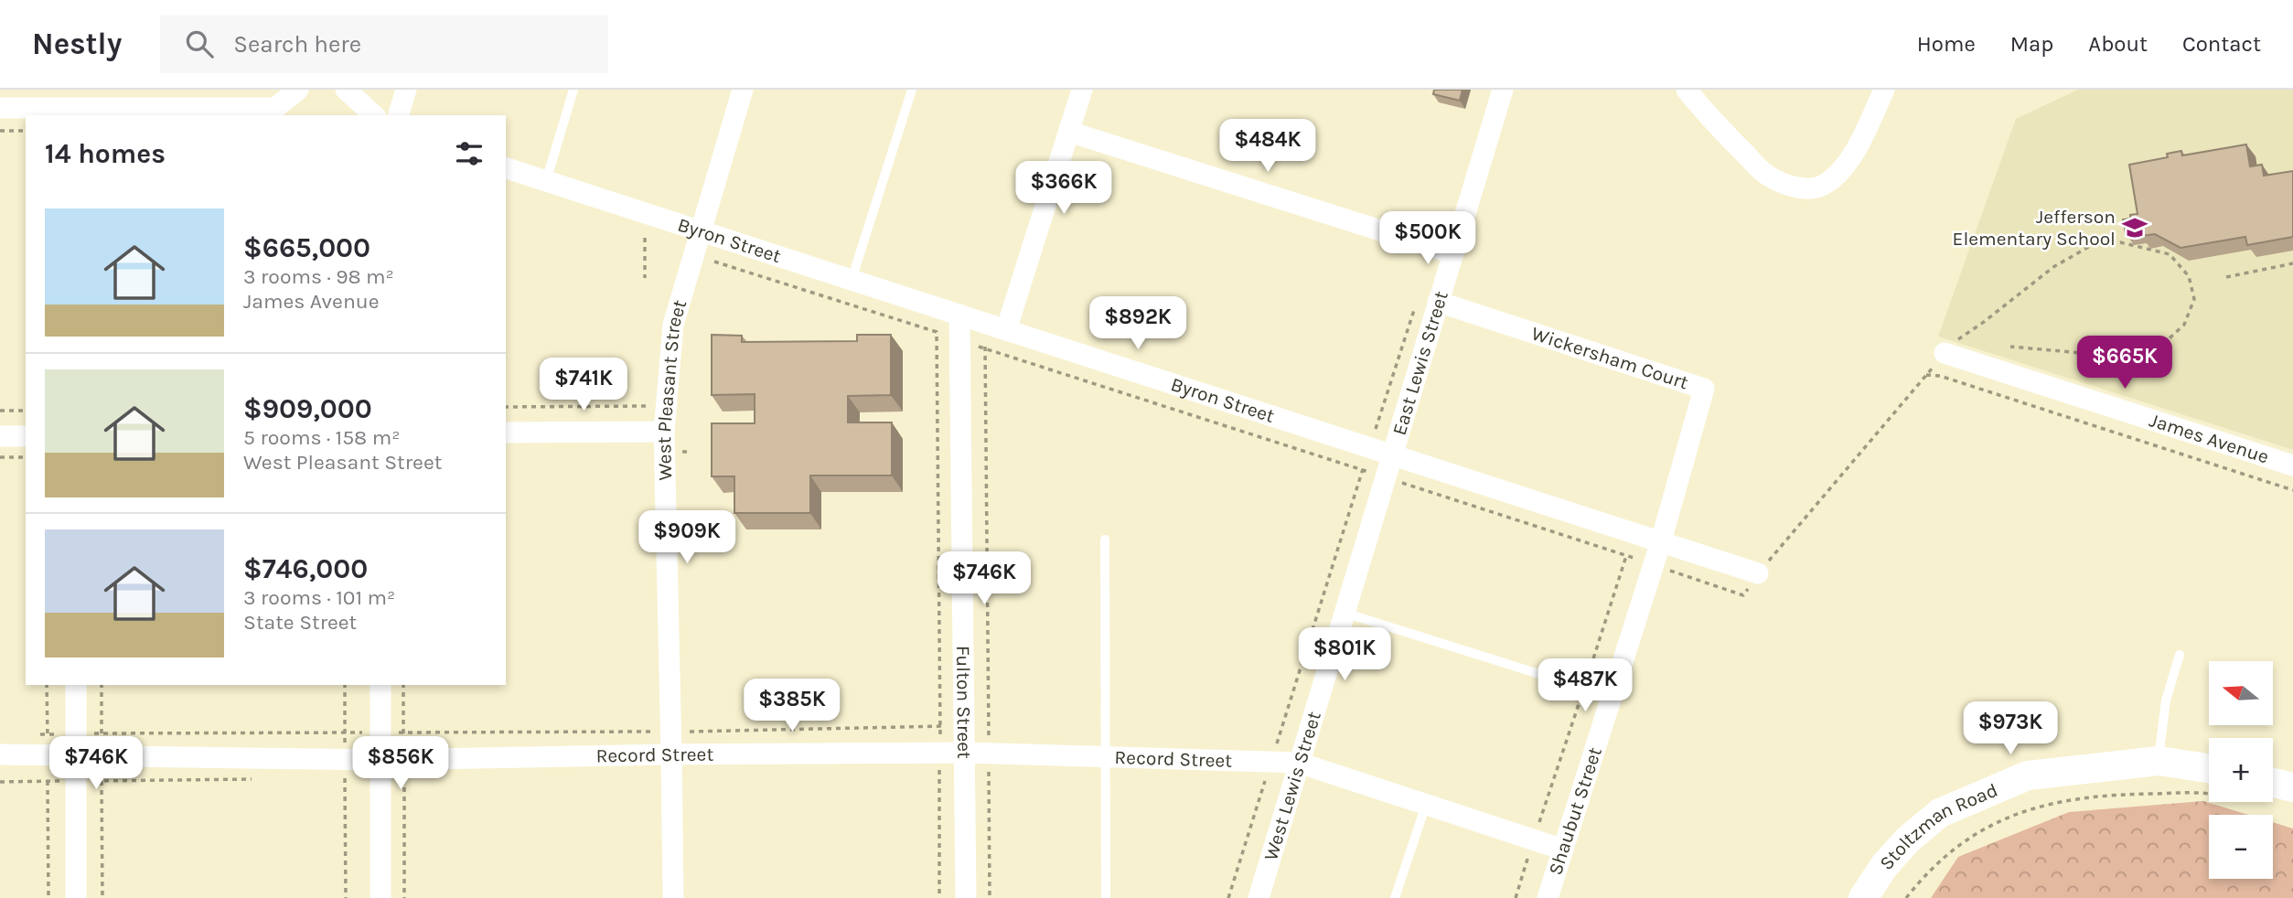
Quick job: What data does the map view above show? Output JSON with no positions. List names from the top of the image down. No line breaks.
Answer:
{"streets":{"street":["Byron Street","Wickersham Court","East Lewis Street","West Pleasant Street","James Avenue","Fulton Street","Record Street","West Lewis Street","Shaubut Street","Stoltzman Road"]},"crossings":[["Byron Street","Wickersham Court"],["Byron Street","East Lewis Street"],["Byron Street","West Pleasant Street"],["Byron Street","Fulton Street"],["Byron Street","West Lewis Street"],["Byron Street","Shaubut Street"],["Wickersham Court","East Lewis Street"],["Wickersham Court","Shaubut Street"],["East Lewis Street","West Lewis Street"],["West Pleasant Street","Record Street"],["Fulton Street","Record Street"],["Record Street","West Lewis Street"],["Record Street","Shaubut Street"]],"places":{"school or university":["Jefferson Elementary School"]},"north":"left","page":{"header":"Nestly","search":"Search here","nav":["Home","Map","About","Contact"],"heading":"14 homes","price":["$484K","$366K","$500K","$892K","$665K","$741K","$909K","$746K","$801K","$487K","$385K","$973K","$746K","$856K"],"list":[{"name":"$665,000","note":"3 rooms · 98 m² · James Avenue"},{"name":"$909,000","note":"5 rooms · 158 m² · West Pleasant Street"},{"name":"$746,000","note":"3 rooms · 101 m² · State Street"}],"map_buttons":["+","−"]}}
